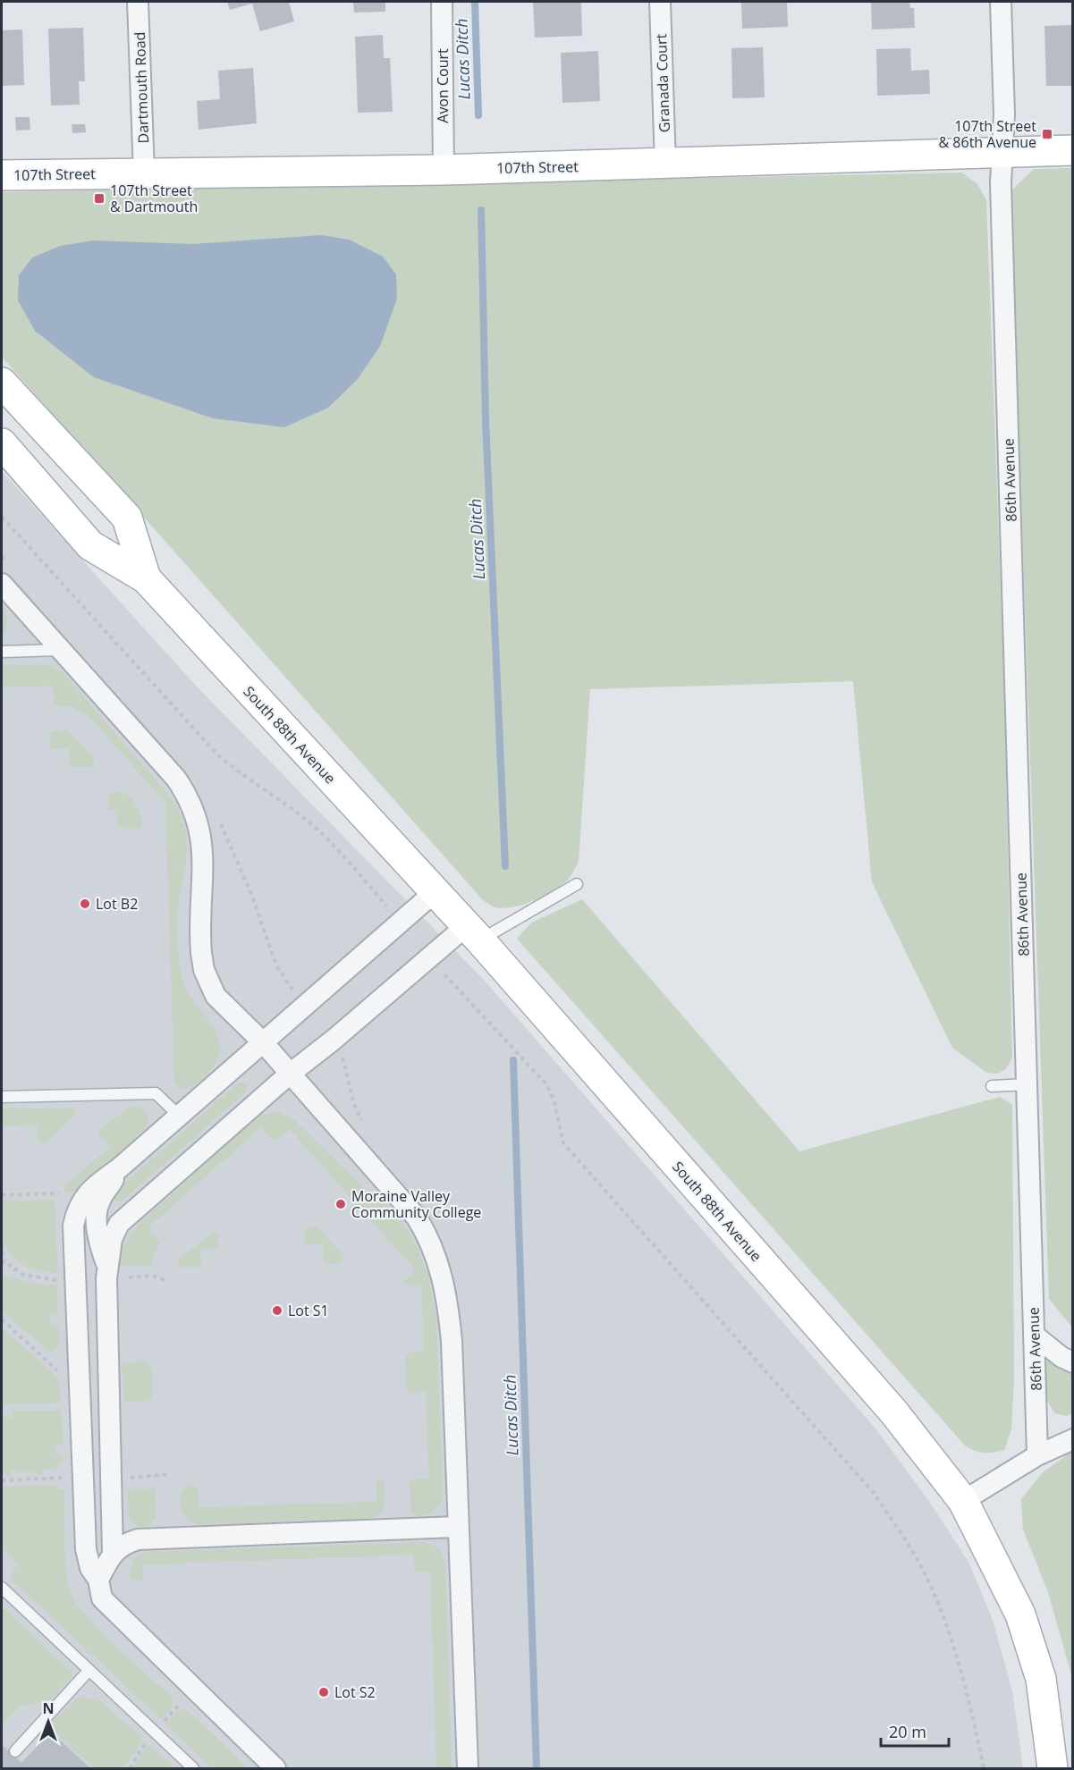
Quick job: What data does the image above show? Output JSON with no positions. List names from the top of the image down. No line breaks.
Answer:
{"streets":{"street":["Granada Court","Avon Court","Dartmouth Road","107th Street","86th Avenue","South 88th Avenue"]},"crossings":[["Granada Court","107th Street"],["Avon Court","107th Street"],["Dartmouth Road","107th Street"],["107th Street","86th Avenue"]],"water":["Lucas Ditch"],"places":{"transit":["107th Street & 86th Avenue","107th Street & Dartmouth"],"other":["Lot B2","Moraine Valley Community College","Lot S1","Lot S2"]},"scale_bar":"20 m","north":"top"}
